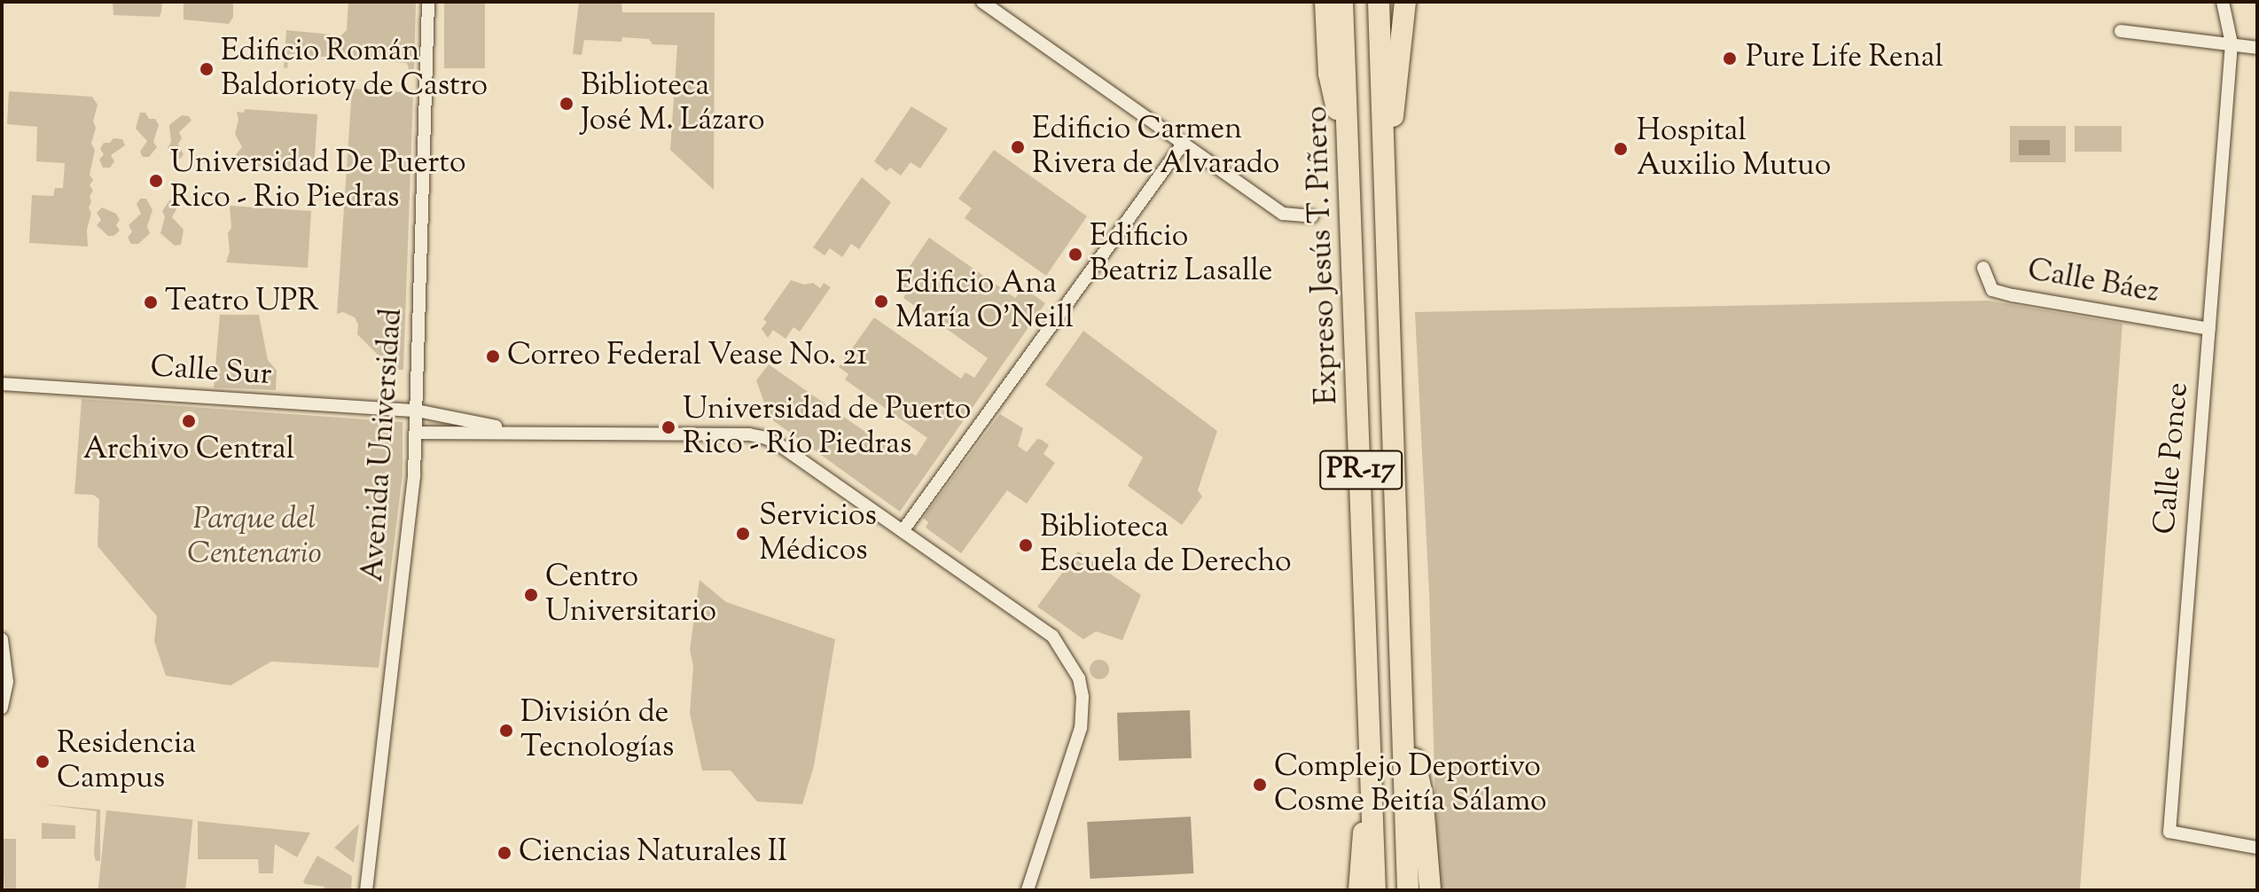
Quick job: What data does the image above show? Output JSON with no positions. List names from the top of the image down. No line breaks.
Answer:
{"streets":{"highway":["Expreso Jesús T. Piñero","PR-17"],"street":["Calle Báez","Calle Sur","Avenida Universidad","Calle Ponce"]},"crossings":[["Calle Báez","Calle Ponce"],["Calle Sur","Avenida Universidad"]],"parks":["Parque del Centenario"],"places":["Pure Life Renal","Edificio Román Baldorioty de Castro","Biblioteca José M. Lázaro","Edificio Carmen Rivera de Alvarado","Hospital Auxilio Mutuo","Universidad De Puerto Rico - Rio Piedras","Edificio Beatriz Lasalle","Edificio Ana María O'Neill","Teatro UPR","Correo Federal Vease No. 21","Archivo Central","Universidad de Puerto Rico - Río Piedras","Servicios Médicos","Biblioteca Escuela de Derecho","Centro Universitario","División de Tecnologías","Residencia Campus","Complejo Deportivo Cosme Beitía Sálamo","Ciencias Naturales II"]}
